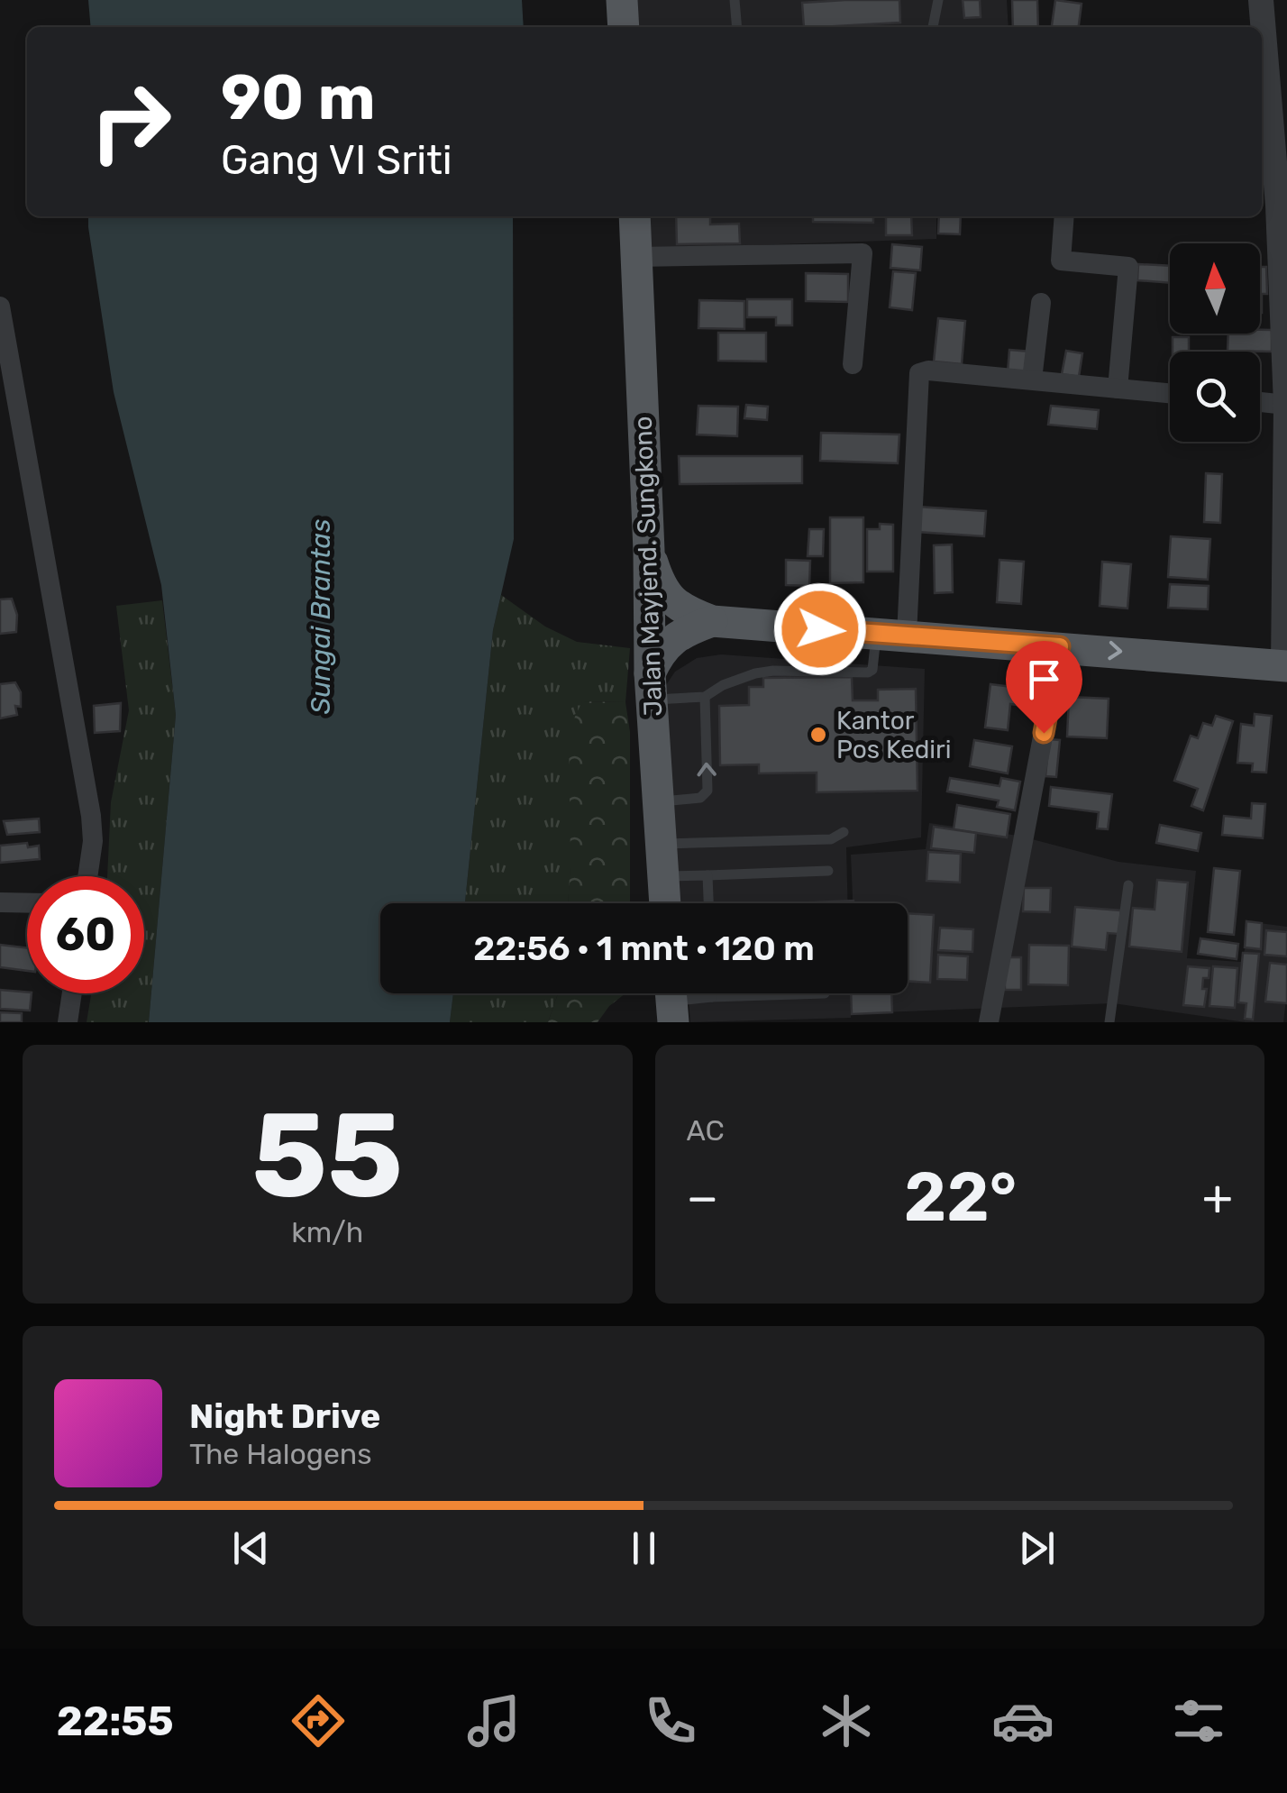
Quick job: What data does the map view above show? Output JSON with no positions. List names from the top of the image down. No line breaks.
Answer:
{"streets":{"main road":["Jalan Mayjend. Sungkono"]},"water":["Sungai Brantas"],"places":["Kantor Pos Kediri"],"north":"top","page":{"turn":["90 m","Gang VI Sriti"],"limit":"60","trip":"22:56 · 1 mnt · 120 m","tile":[["55","km/h"],"AC"],"heat":["−","22°","+"],"song":["Night Drive","The Halogens"],"tabs":"22:55"}}
